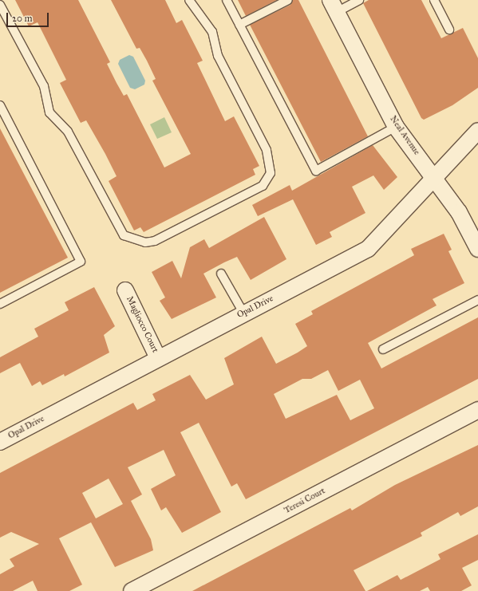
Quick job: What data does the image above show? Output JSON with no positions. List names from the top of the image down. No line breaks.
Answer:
{"streets":{"street":["Neal Avenue","Opal Drive","Magliocco Court","Teresi Court"]},"crossings":[["Neal Avenue","Opal Drive"],["Opal Drive","Magliocco Court"]],"scale_bar":"20 m"}
